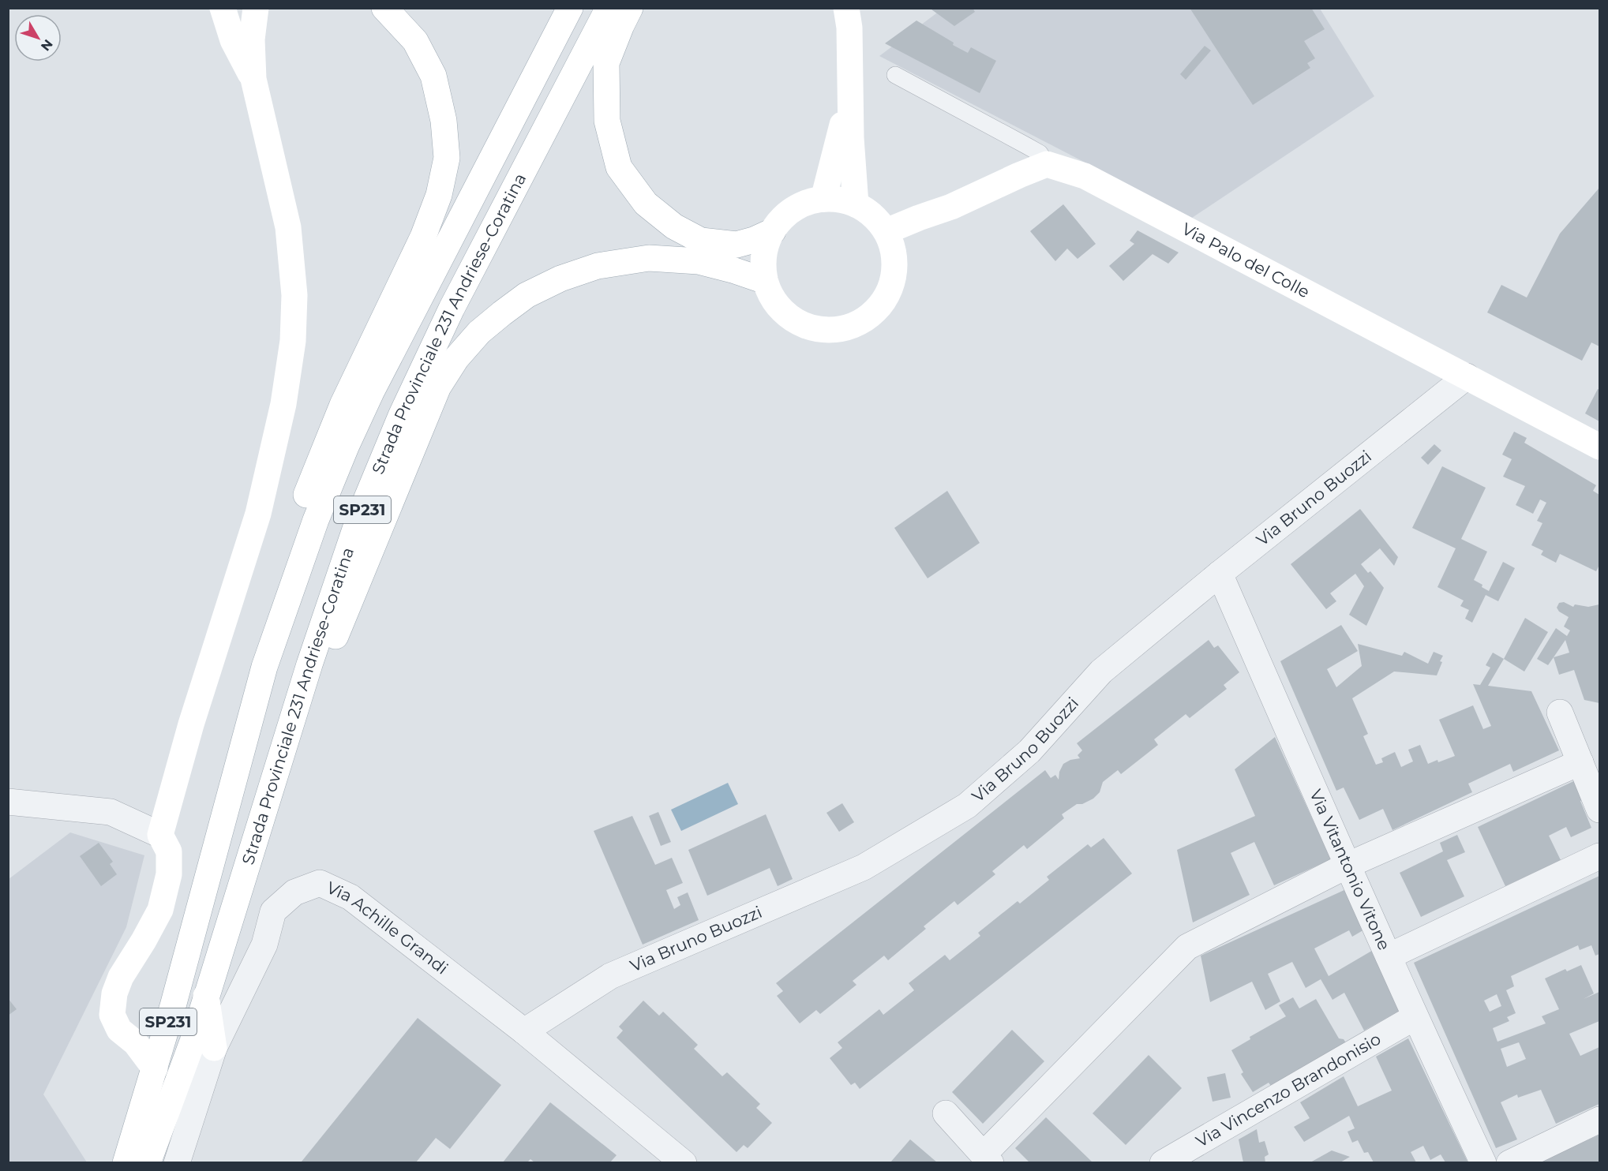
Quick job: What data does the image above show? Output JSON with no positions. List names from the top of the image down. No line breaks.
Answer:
{"streets":{"main road":["Via Palo del Colle","Strada Provinciale 231 Andriese-Coratina","SP231"],"street":["Via Bruno Buozzi","Via Vitantonio Vitone","Via Achille Grandi","Via Vincenzo Brandonisio"]},"crossings":[["Via Palo del Colle","Via Bruno Buozzi"],["Via Bruno Buozzi","Via Vitantonio Vitone"],["Via Bruno Buozzi","Via Achille Grandi"],["Via Vitantonio Vitone","Via Vincenzo Brandonisio"]],"north":"bottom right"}
